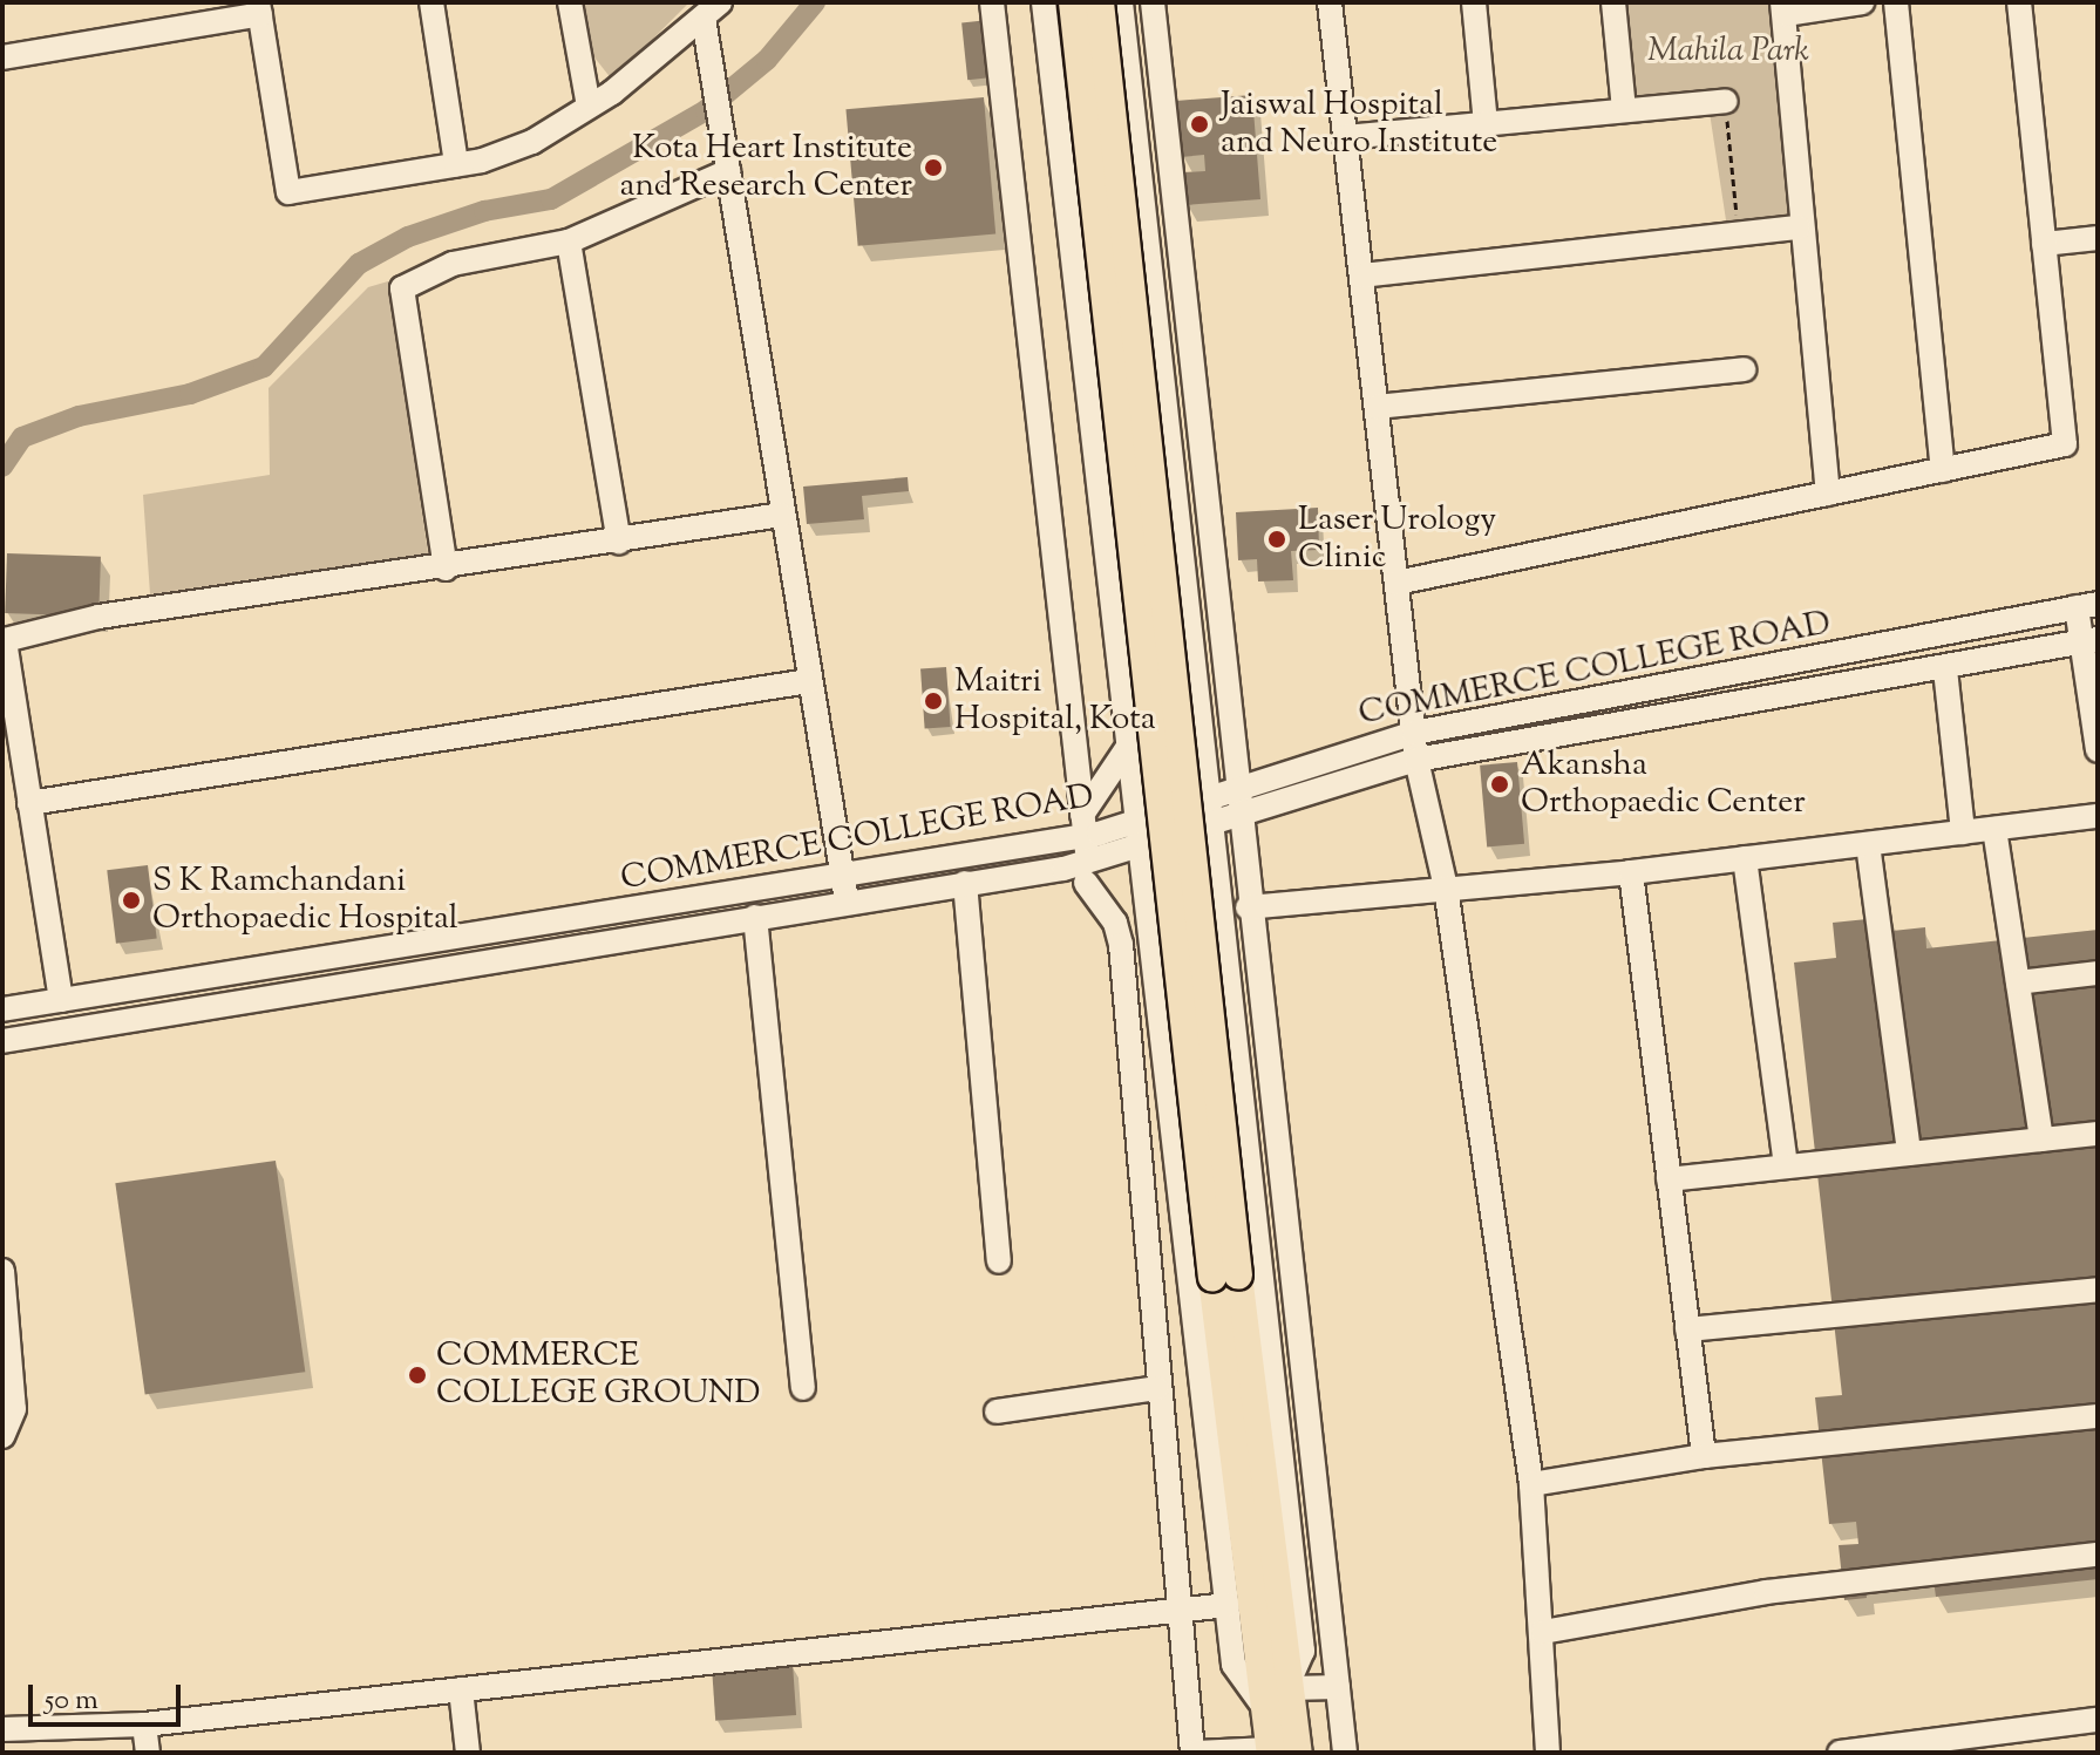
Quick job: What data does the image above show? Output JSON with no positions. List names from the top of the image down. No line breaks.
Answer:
{"streets":{"street":["COMMERCE COLLEGE ROAD"]},"parks":["Mahila Park"],"places":["Jaiswal Hospital and Neuro Institute","Kota Heart Institute and Research Center","Laser Urology Clinic","Maitri Hospital, Kota","Akansha Orthopaedic Center","S K Ramchandani Orthopaedic Hospital","COMMERCE COLLEGE GROUND"],"scale_bar":"50 m"}
